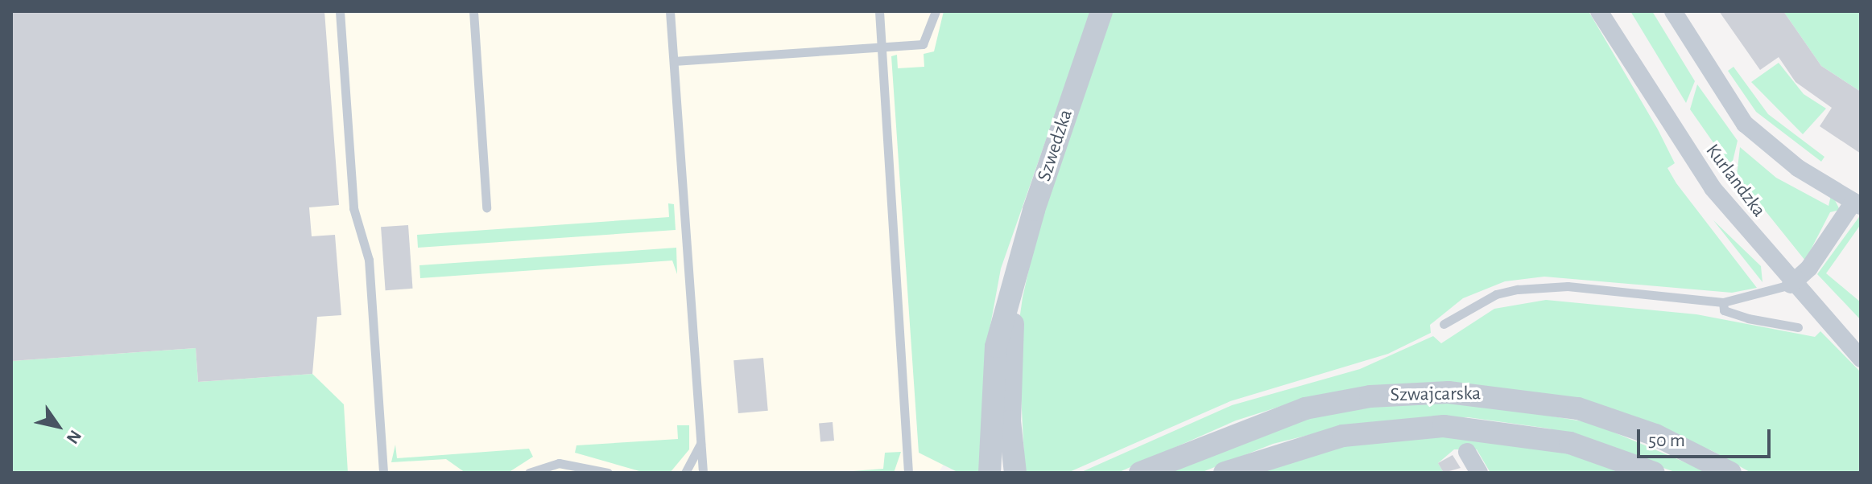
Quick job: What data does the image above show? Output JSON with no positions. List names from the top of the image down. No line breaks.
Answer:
{"streets":{"street":["Szwedzka","Kurlandzka","Szwajcarska"]},"scale_bar":"50 m","north":"bottom right"}
